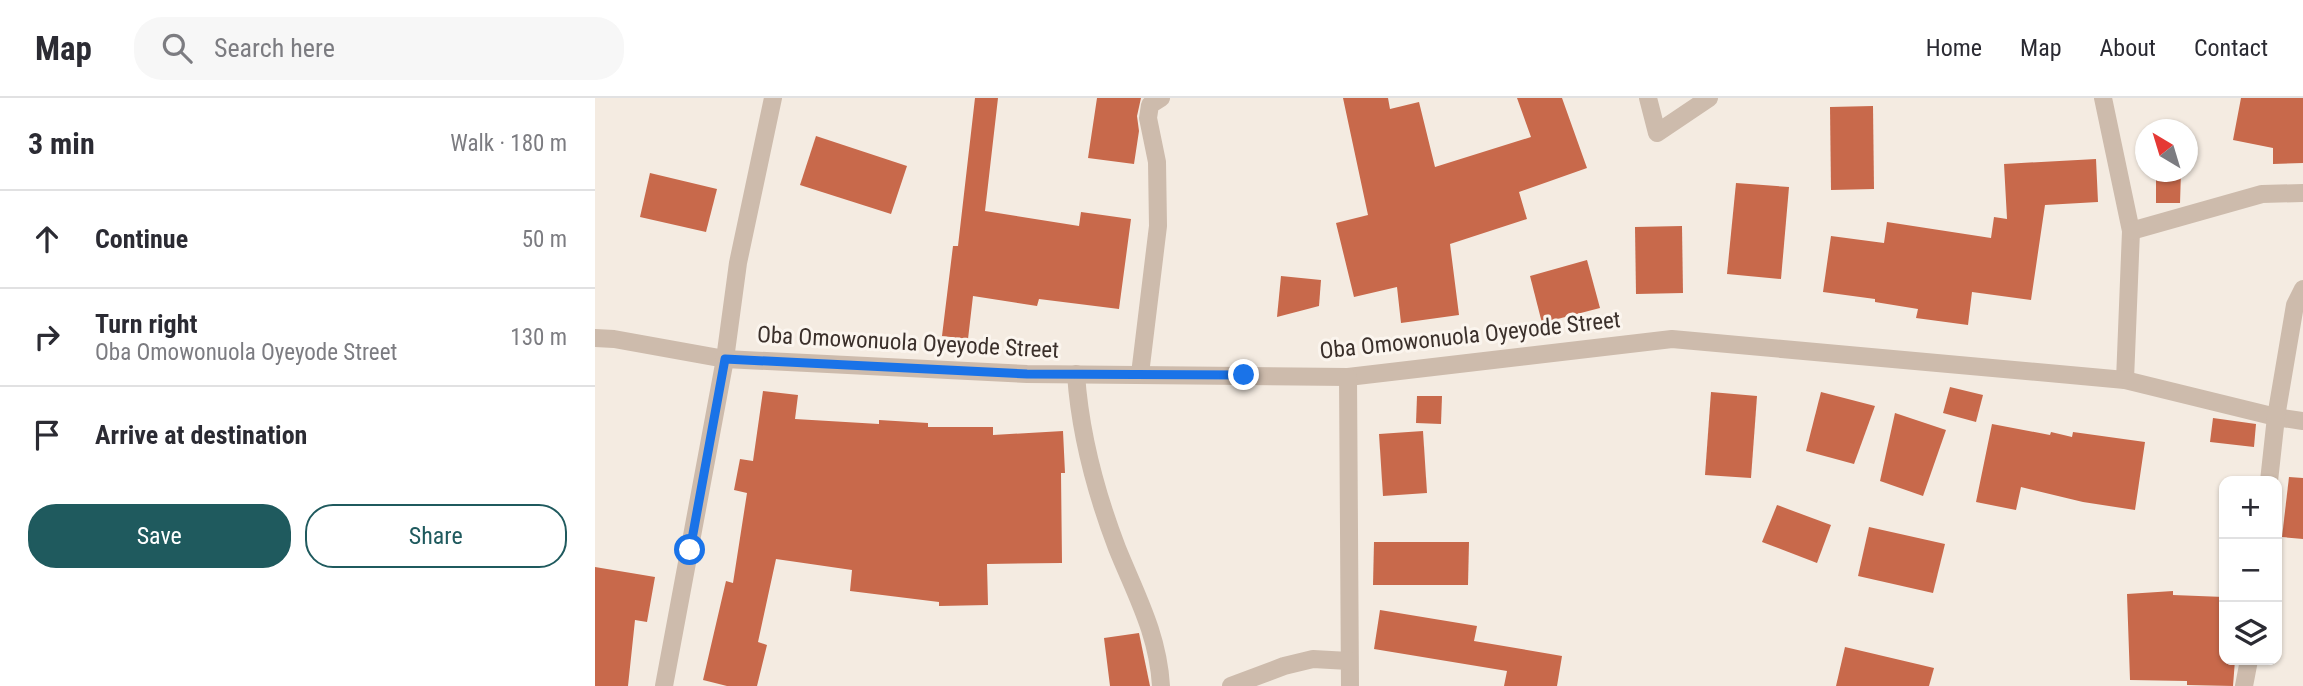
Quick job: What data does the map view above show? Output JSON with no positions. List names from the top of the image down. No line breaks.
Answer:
{"streets":{"street":["Oba Omowonuola Oyeyode Street"]},"north":"top left","page":{"header":"Map","search":"Search here","nav":["Home","Map","About","Contact"],"heading":["3 min","Walk · 180 m"],"list":[["Continue","50 m"],["Turn right","Oba Omowonuola Oyeyode Street","130 m"],"Arrive at destination"],"map_buttons":["+","−"],"buttons":["Save","Share"]}}
